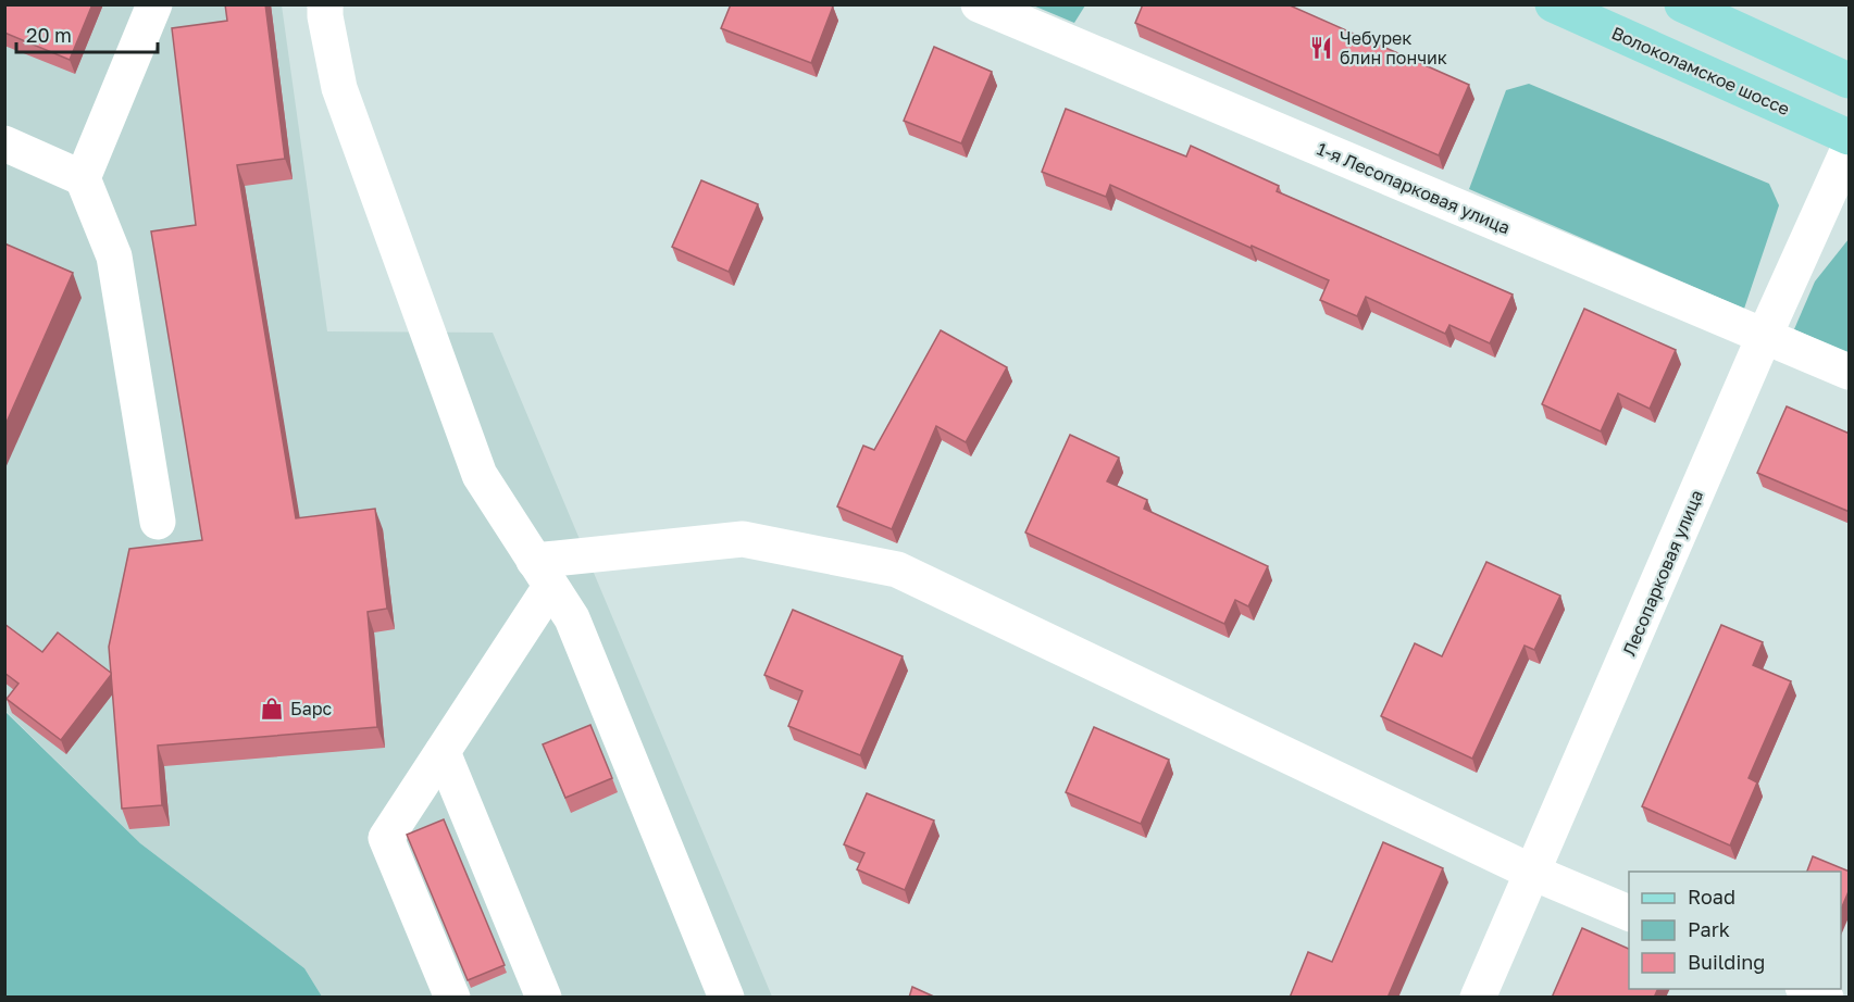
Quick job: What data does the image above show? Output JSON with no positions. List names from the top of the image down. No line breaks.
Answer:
{"streets":{"main road":["Волоколамское шоссе"],"street":["1-я Лесопарковая улица","Лесопарковая улица"]},"crossings":[["1-я Лесопарковая улица","Лесопарковая улица"]],"places":{"restaurant":["Чебурек блин пончик"],"shop":["Барс"]},"legend":["Road","Park","Building"],"scale_bar":"20 m"}
